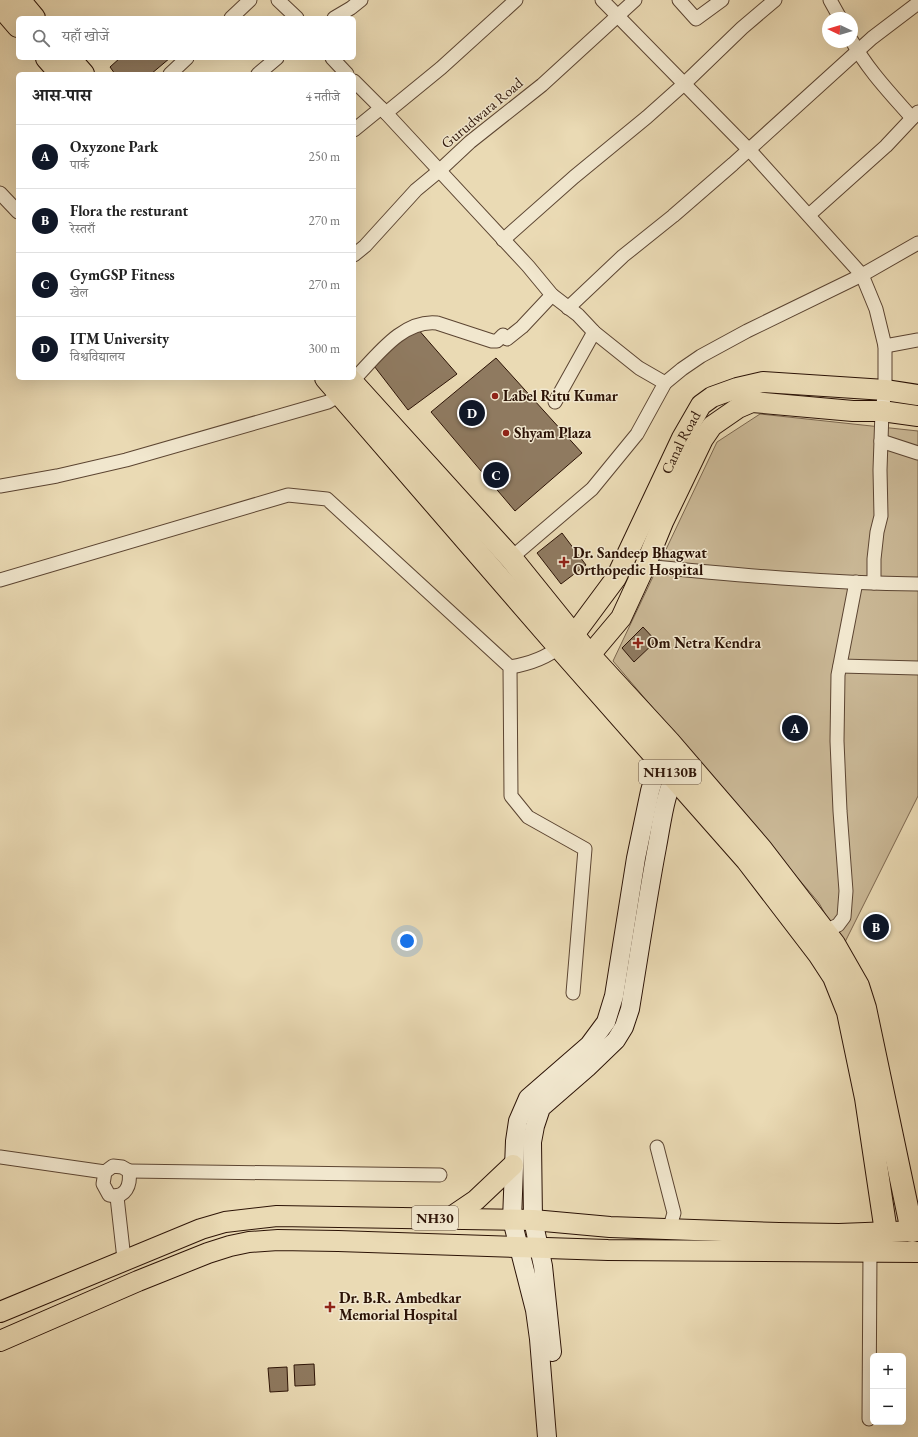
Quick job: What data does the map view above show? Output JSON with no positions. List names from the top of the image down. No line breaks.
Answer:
{"streets":{"highway":["NH130B"],"main road":["Canal Road","NH30"],"street":["Gurudwara Road"]},"crossings":[["Canal Road","NH130B"],["NH130B","NH30"]],"places":{"other":["Label Ritu Kumar","Shyam Plaza"],"health":["Dr. Sandeep Bhagwat Orthopedic Hospital","Om Netra Kendra","Dr. B.R. Ambedkar Memorial Hospital"]},"north":"left","page":{"search":"यहाँ खोजें","heading":["आस-पास","4 नतीजे"],"list":[{"mark":"A","name":"Oxyzone Park","note":"पार्क","value":"250 m"},{"mark":"B","name":"Flora the resturant","note":"रेस्तराँ","value":"270 m"},{"mark":"C","name":"GymGSP Fitness","note":"खेल","value":"270 m"},{"mark":"D","name":"ITM University","note":"विश्वविद्यालय","value":"300 m"}],"pins":["D","C","A","B"],"map_buttons":["+","−"]}}
